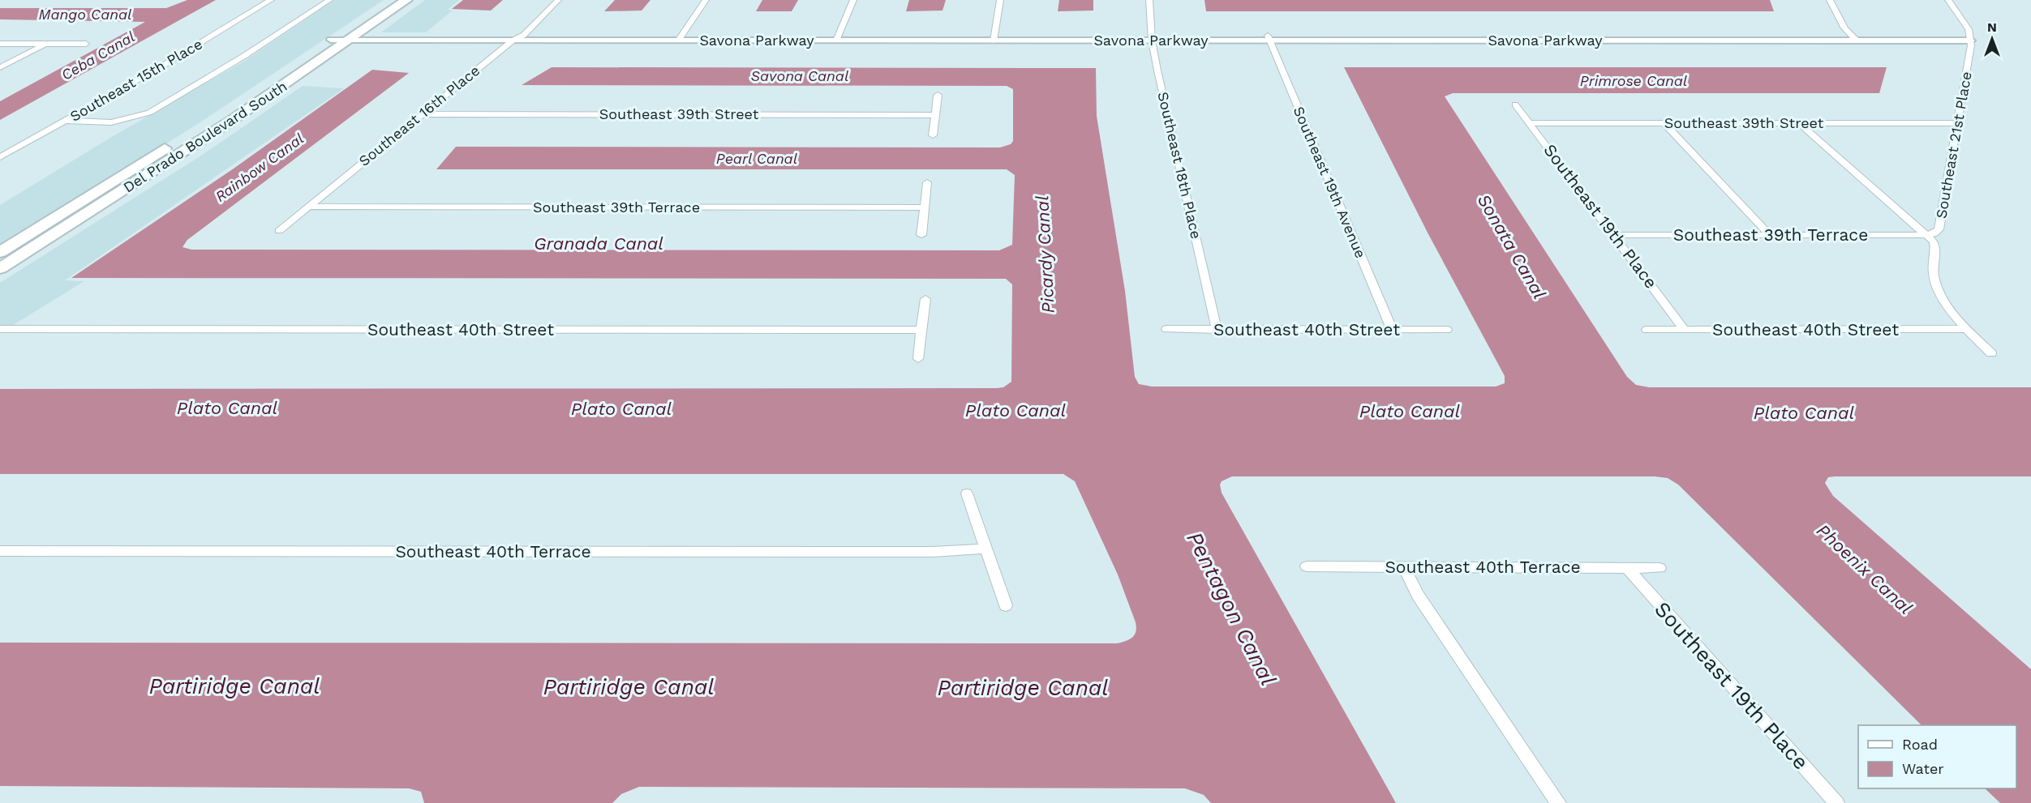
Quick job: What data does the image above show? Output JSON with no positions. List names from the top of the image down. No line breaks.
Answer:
{"streets":{"main road":["Del Prado Boulevard South"],"street":["Savona Parkway","Southeast 15th Place","Southeast 39th Street","Southeast 16th Place","Southeast 21st Place","Southeast 18th Place","Southeast 19th Avenue","Southeast 39th Terrace","Southeast 19th Place","Southeast 40th Street","Southeast 40th Terrace"]},"crossings":[["Savona Parkway","Southeast 16th Place"],["Savona Parkway","Del Prado Boulevard South"],["Savona Parkway","Southeast 21st Place"],["Savona Parkway","Southeast 18th Place"],["Savona Parkway","Southeast 19th Avenue"],["Southeast 39th Street","Southeast 16th Place"],["Southeast 39th Street","Southeast 21st Place"],["Southeast 39th Street","Southeast 19th Place"],["Southeast 16th Place","Southeast 39th Terrace"],["Southeast 21st Place","Southeast 39th Terrace"],["Southeast 21st Place","Southeast 40th Street"],["Southeast 18th Place","Southeast 40th Street"],["Southeast 19th Avenue","Southeast 40th Street"],["Southeast 39th Terrace","Southeast 19th Place"],["Southeast 19th Place","Southeast 40th Street"],["Southeast 19th Place","Southeast 40th Terrace"]],"water":["Mango Canal","Ceba Canal","Savona Canal","Primrose Canal","Pearl Canal","Rainbow Canal","Granada Canal","Sonata Canal","Picardy Canal","Plato Canal","Phoenix Canal","Pentagon Canal","Partiridge Canal"],"legend":["Road","Water"],"north":"top"}
